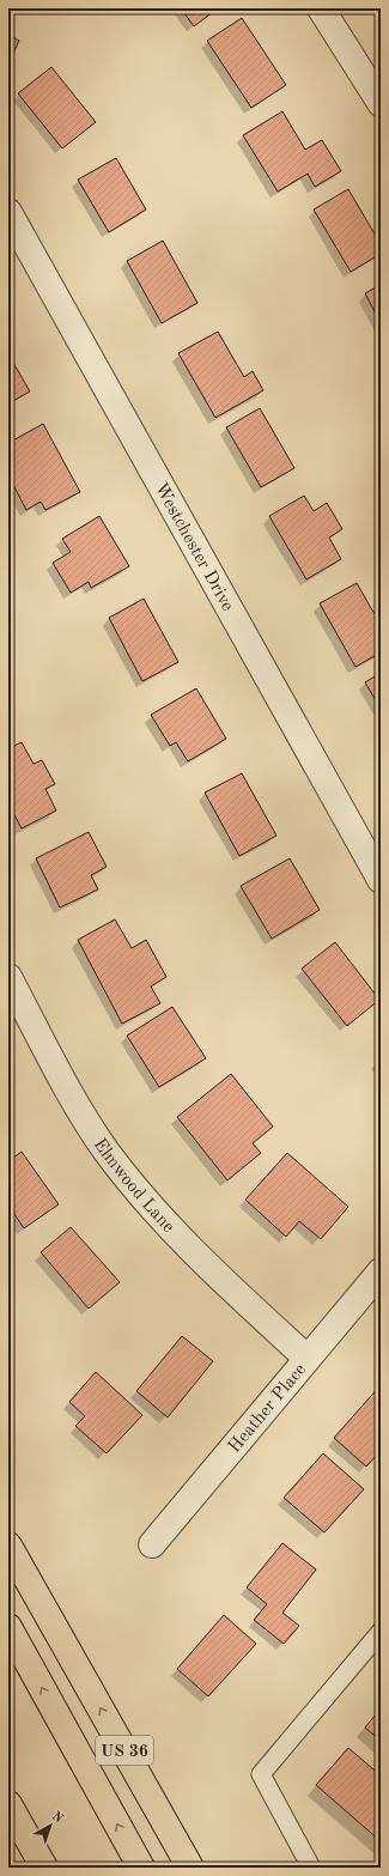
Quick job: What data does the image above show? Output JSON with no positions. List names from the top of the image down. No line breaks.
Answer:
{"streets":{"highway":["US 36"],"street":["Westchester Drive","Elmwood Lane","Heather Place"]},"crossings":[["Elmwood Lane","Heather Place"]],"north":"top right"}
